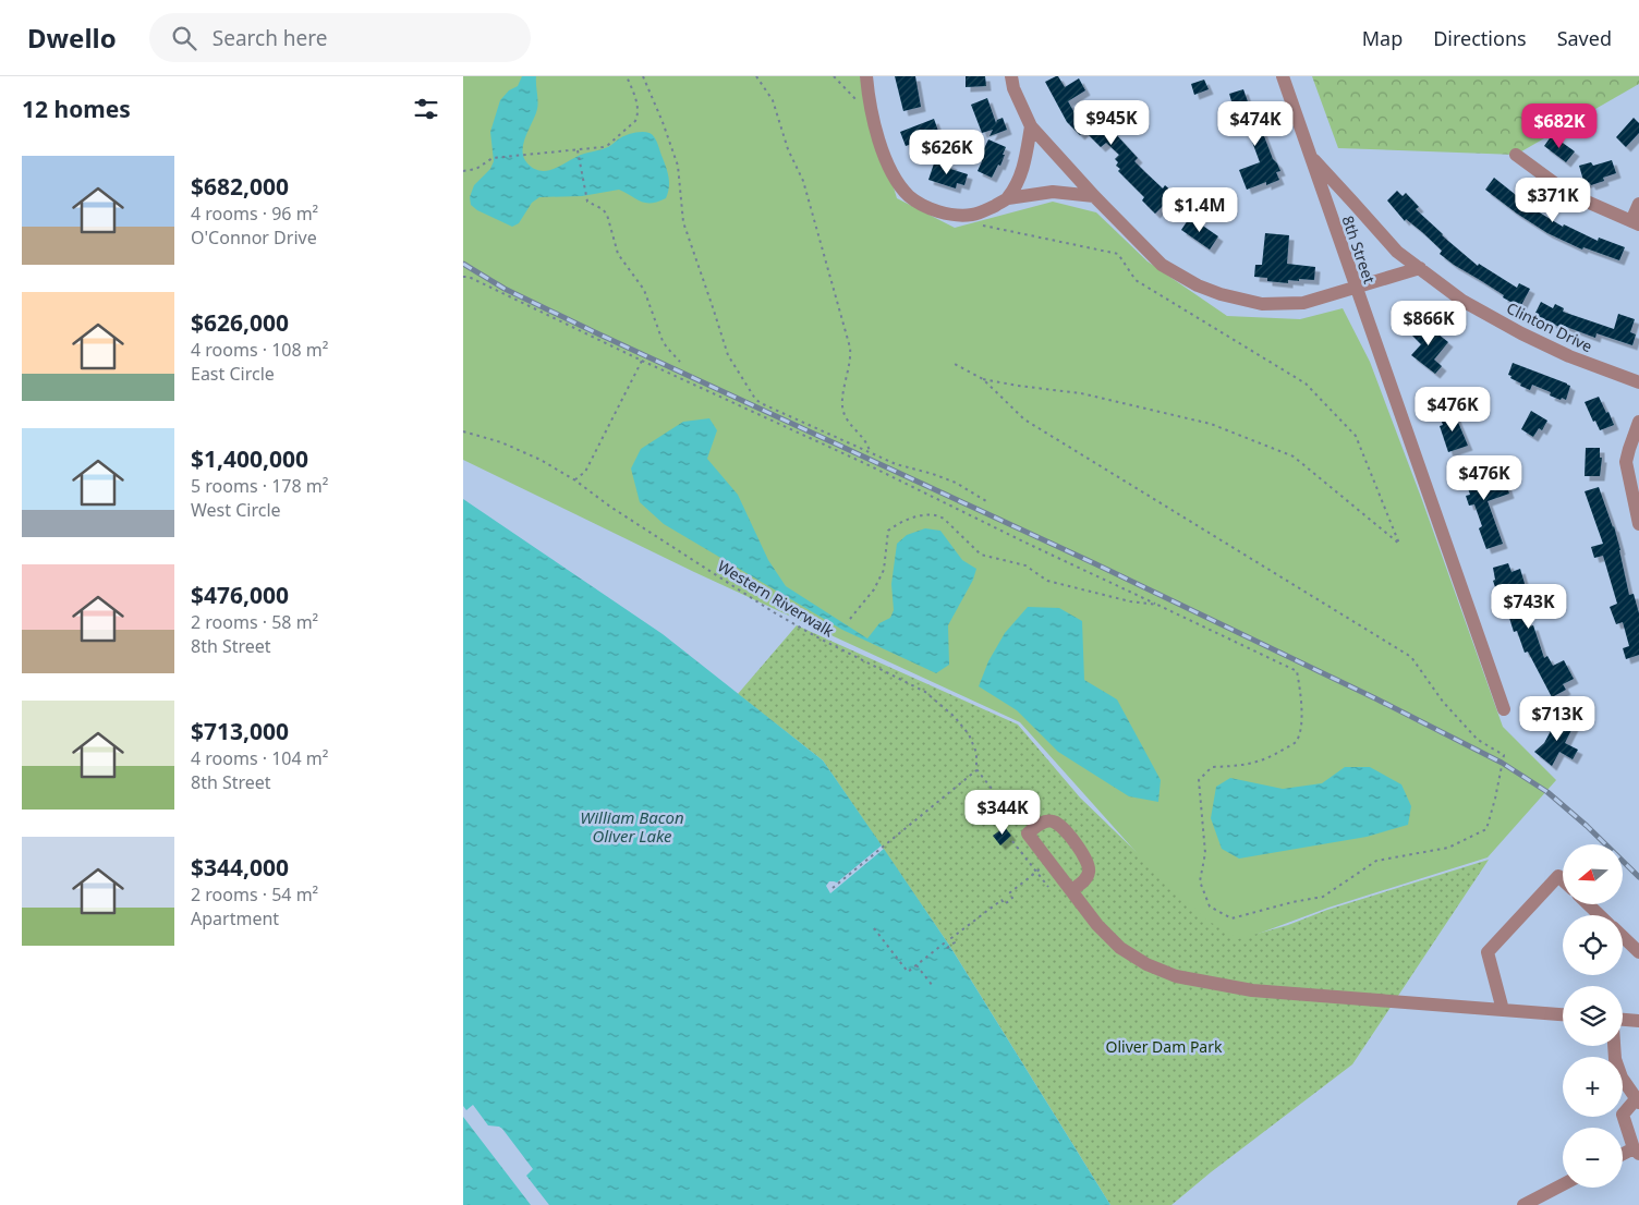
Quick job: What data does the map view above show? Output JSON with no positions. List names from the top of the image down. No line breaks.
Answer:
{"streets":{"street":["8th Street","Clinton Drive"],"path":["Western Riverwalk"]},"crossings":[["8th Street","Clinton Drive"]],"water":["William Bacon Oliver Lake"],"parks":["Oliver Dam Park"],"north":"left","page":{"header":"Dwello","search":"Search here","nav":["Map","Directions","Saved"],"heading":"12 homes","price":["$945K","$474K","$682K","$626K","$371K","$1.4M","$866K","$476K","$476K","$743K","$713K","$344K"],"list":[{"name":"$682,000","note":"4 rooms · 96 m² · O'Connor Drive"},{"name":"$626,000","note":"4 rooms · 108 m² · East Circle"},{"name":"$1,400,000","note":"5 rooms · 178 m² · West Circle"},{"name":"$476,000","note":"2 rooms · 58 m² · 8th Street"},{"name":"$713,000","note":"4 rooms · 104 m² · 8th Street"},{"name":"$344,000","note":"2 rooms · 54 m² · Apartment"}],"map_buttons":["+","−"]}}
